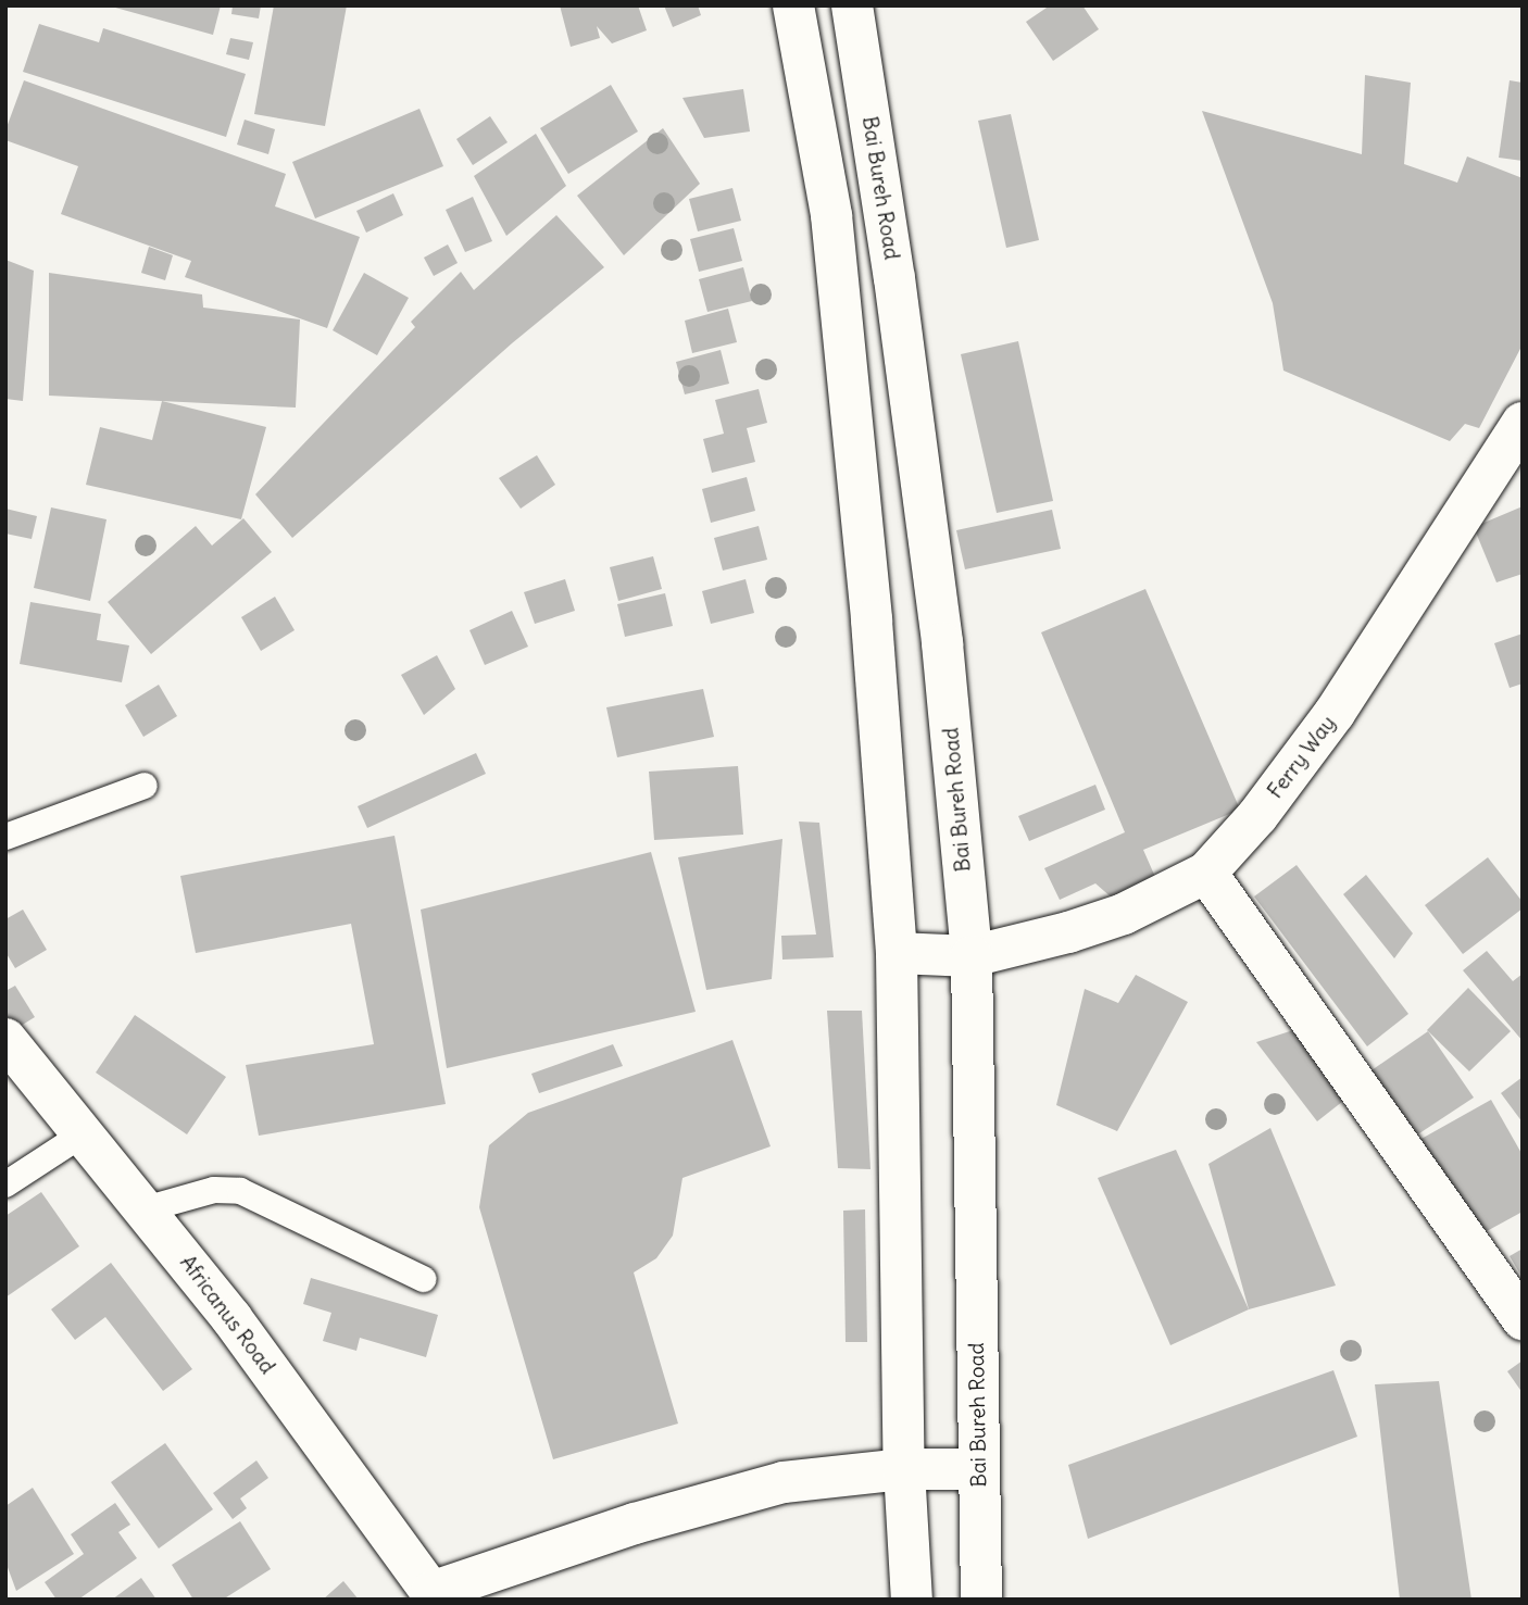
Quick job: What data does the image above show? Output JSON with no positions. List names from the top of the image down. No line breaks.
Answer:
{"streets":{"main road":["Bai Bureh Road","Ferry Way","Africanus Road"]},"crossings":[["Bai Bureh Road","Ferry Way"]]}
